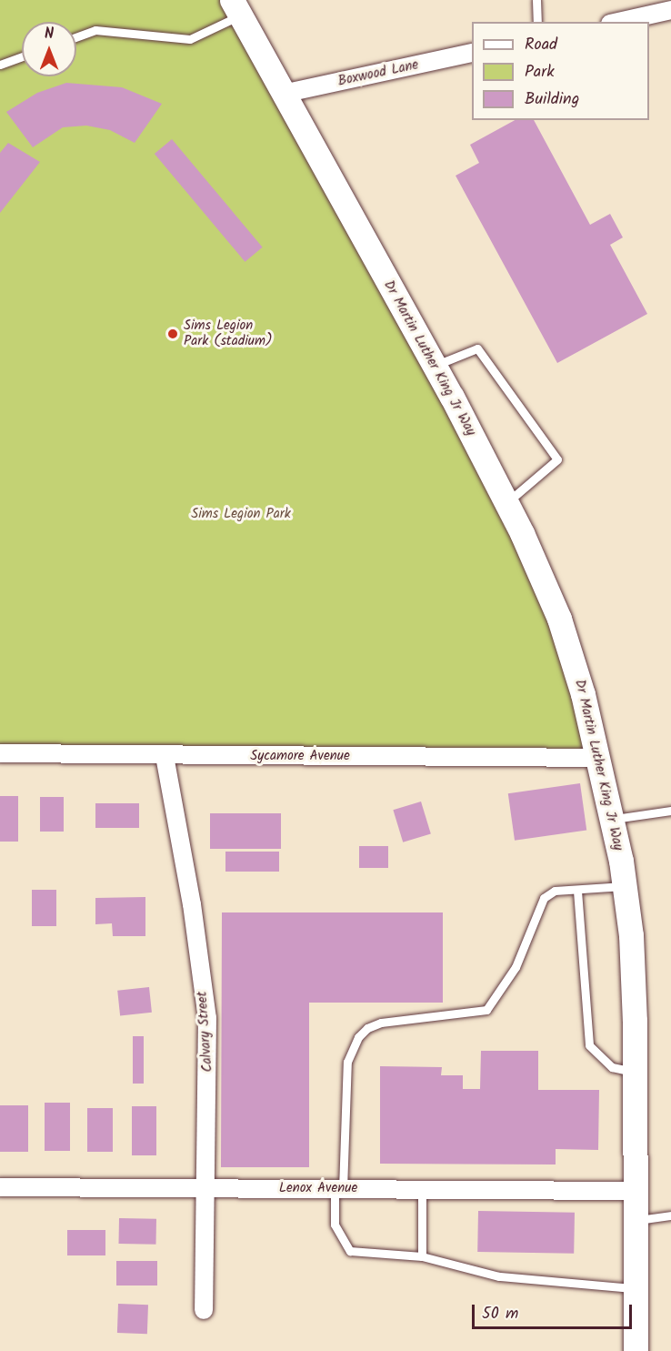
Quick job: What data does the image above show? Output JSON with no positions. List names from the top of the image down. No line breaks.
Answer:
{"streets":{"main road":["Dr Martin Luther King Jr Way"],"street":["Boxwood Lane","Sycamore Avenue","Calvary Street","Lenox Avenue"]},"crossings":[["Boxwood Lane","Dr Martin Luther King Jr Way"],["Dr Martin Luther King Jr Way","Sycamore Avenue"],["Dr Martin Luther King Jr Way","Lenox Avenue"],["Sycamore Avenue","Calvary Street"],["Calvary Street","Lenox Avenue"]],"parks":["Sims Legion Park"],"places":["Sims Legion Park (stadium)"],"legend":["Road","Park","Building"],"scale_bar":"50 m","north":"top"}
